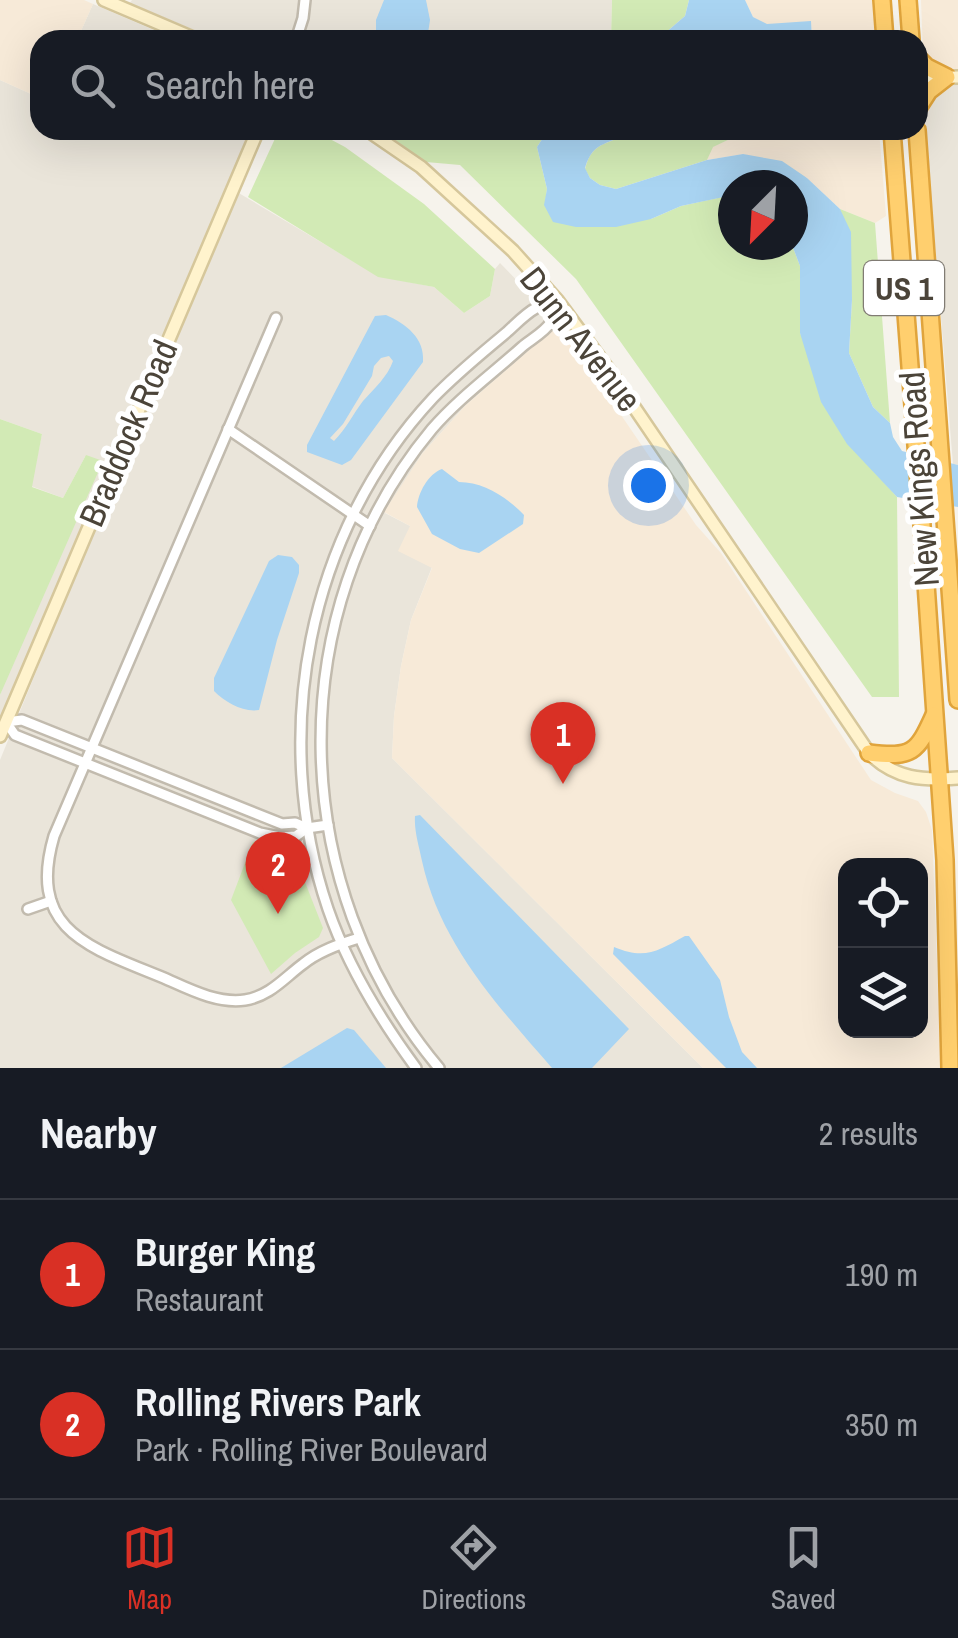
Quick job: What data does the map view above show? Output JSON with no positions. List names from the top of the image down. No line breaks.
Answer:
{"streets":{"highway":["US 1","New Kings Road"],"main road":["Dunn Avenue","Braddock Road"]},"crossings":[["Dunn Avenue","New Kings Road"]],"north":"bottom left","page":{"search":"Search here","pins":["1","2"],"heading":["Nearby","2 results"],"list":[{"mark":"1","name":"Burger King","note":"Restaurant","value":"190 m"},{"mark":"2","name":"Rolling Rivers Park","note":"Park · Rolling River Boulevard","value":"350 m"}],"nav":["Map","Directions","Saved"]}}
